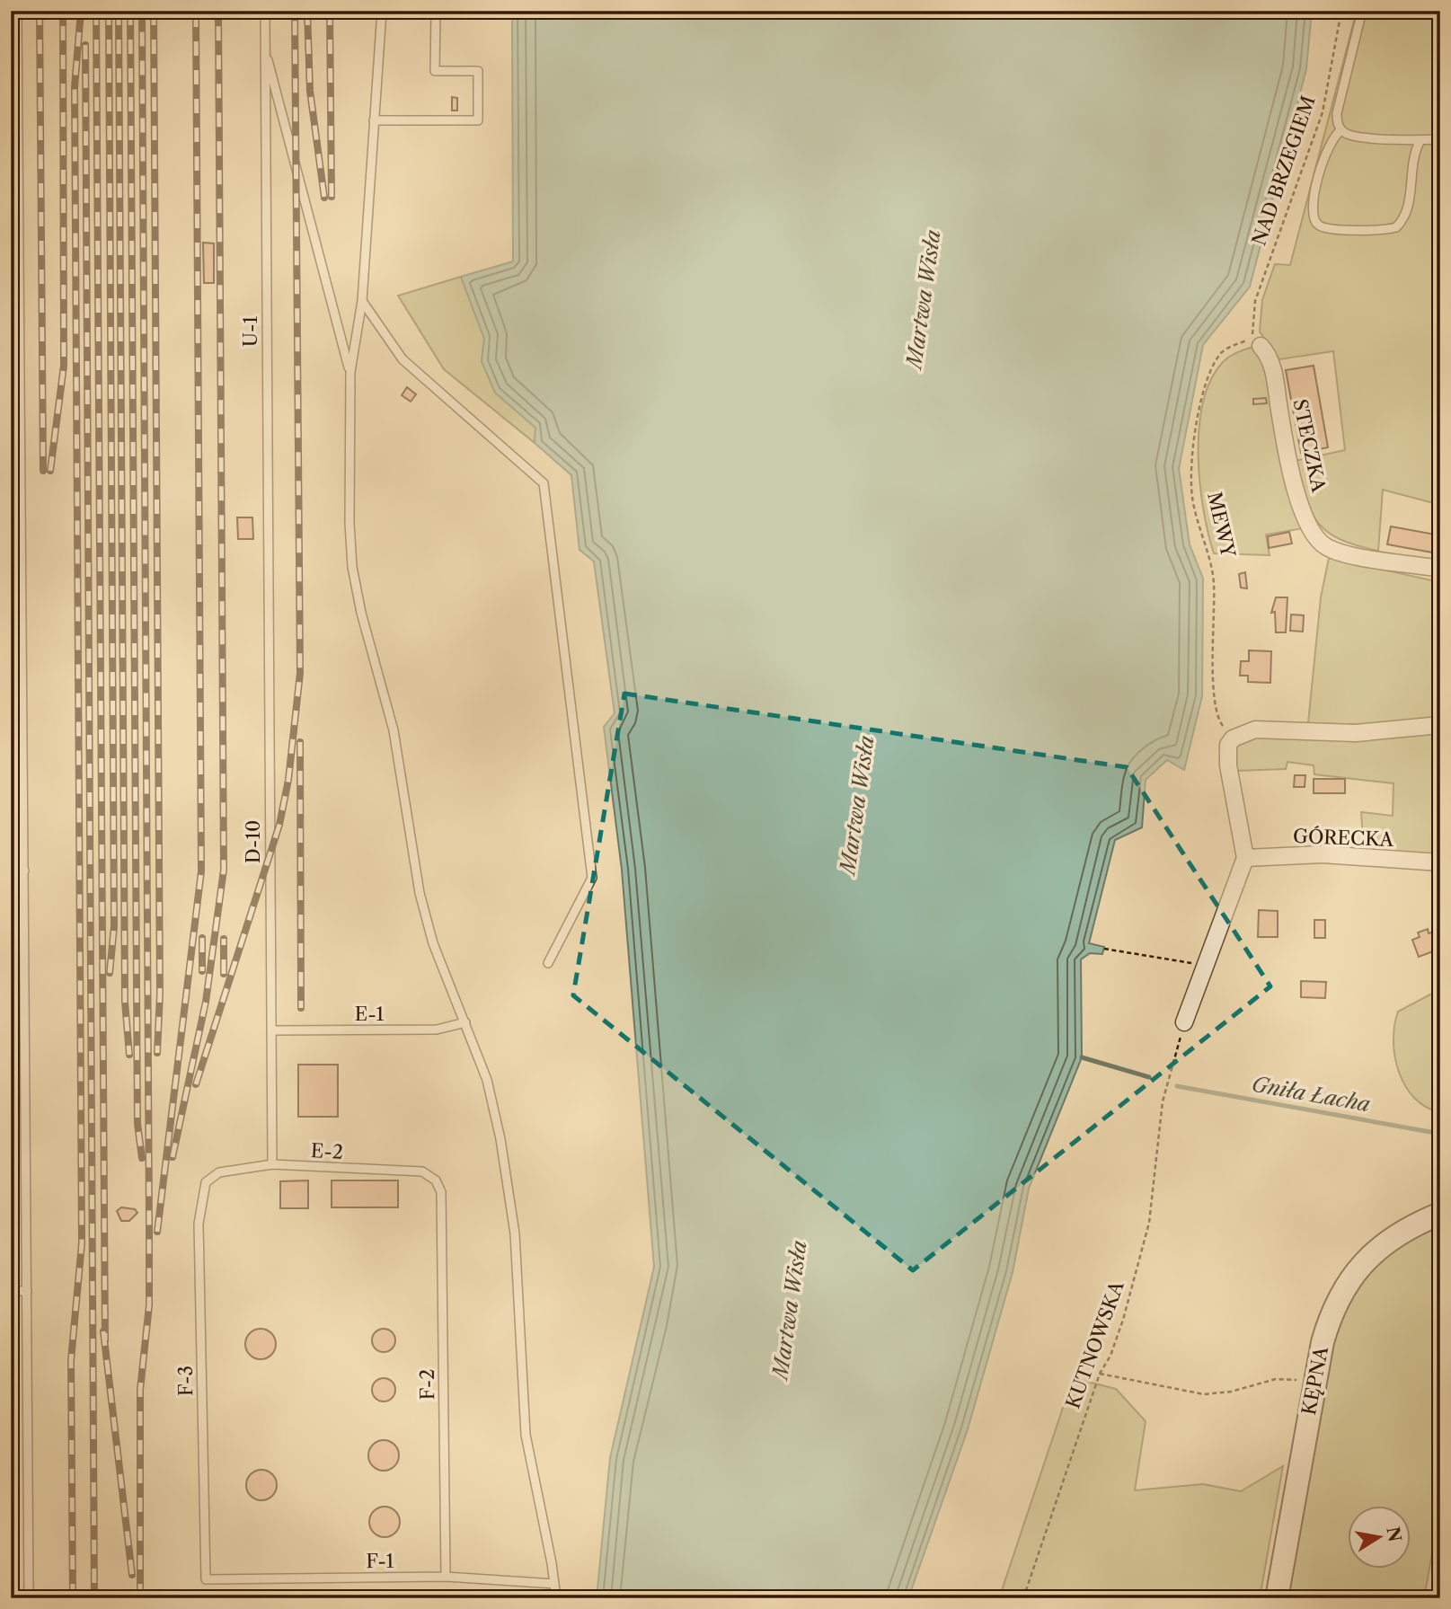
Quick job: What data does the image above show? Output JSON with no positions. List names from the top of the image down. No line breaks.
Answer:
{"streets":{"street":["STECZKA","GÓRECKA","KĘPNA"],"lane":["U-1","D-10","E-1","E-2","F-3","F-2","F-1"],"path":["NAD BRZEGIEM","MEWY","KUTNOWSKA"]},"crossings":[["NAD BRZEGIEM","STECZKA"],["NAD BRZEGIEM","MEWY"],["U-1","D-10"],["STECZKA","MEWY"],["D-10","E-1"],["D-10","E-2"],["E-2","F-3"],["E-2","F-2"],["F-3","F-1"],["F-2","F-1"]],"water":["Martwa Wisła","Gniła Łacha"],"north":"right"}
